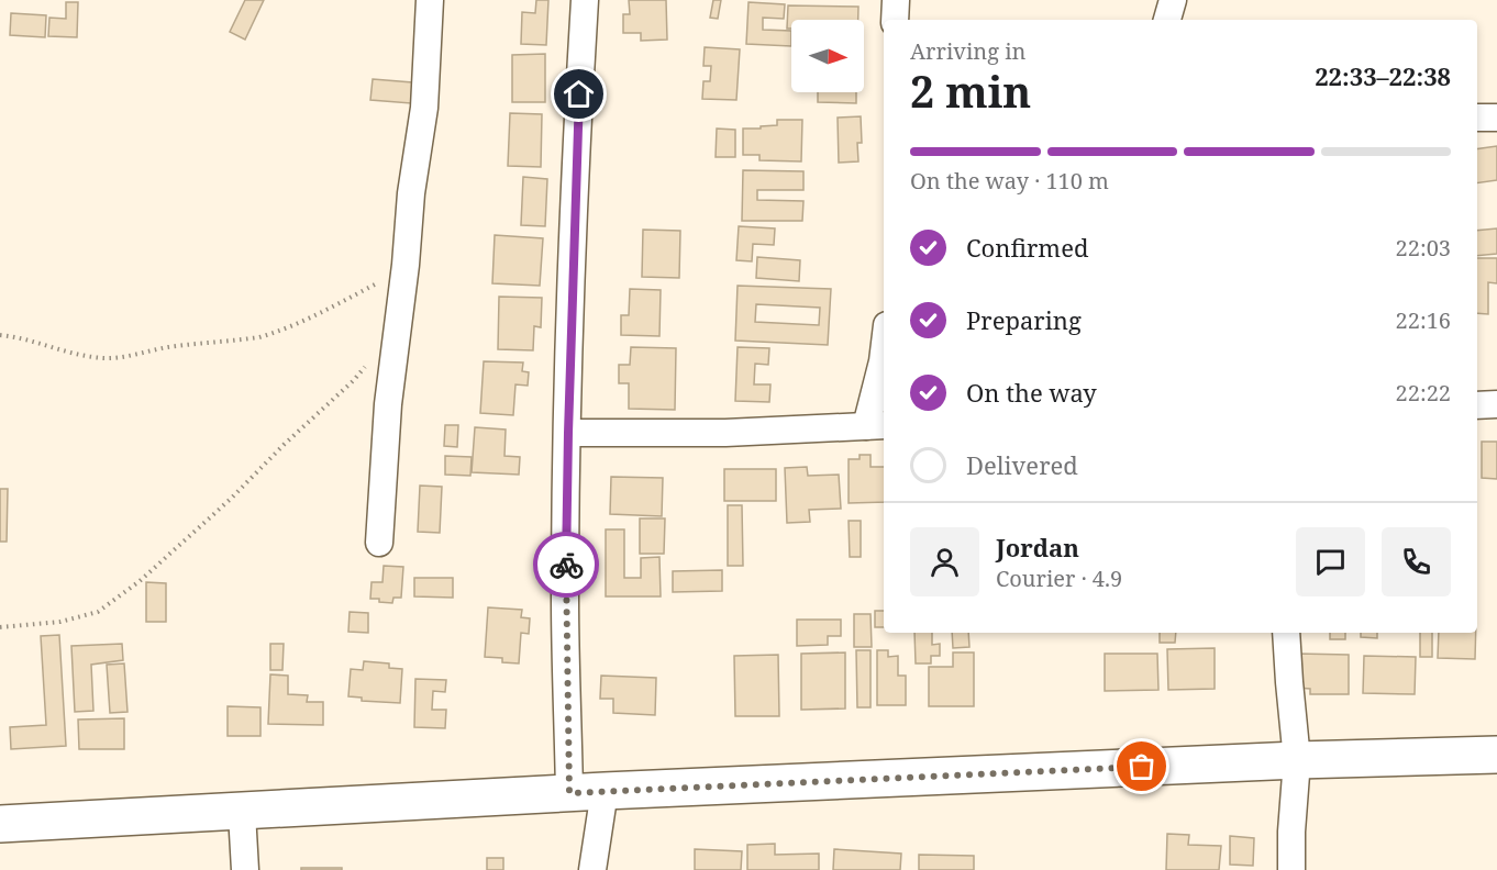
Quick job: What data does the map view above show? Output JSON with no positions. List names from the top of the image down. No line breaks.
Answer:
{"north":"right","page":{"heading":["2 min","Arriving in","22:33–22:38"],"panel":["Jordan","Courier · 4.9"],"bar":"On the way · 110 m","list":[["Confirmed","22:03"],["Preparing","22:16"],["On the way","22:22"],"Delivered"]}}
